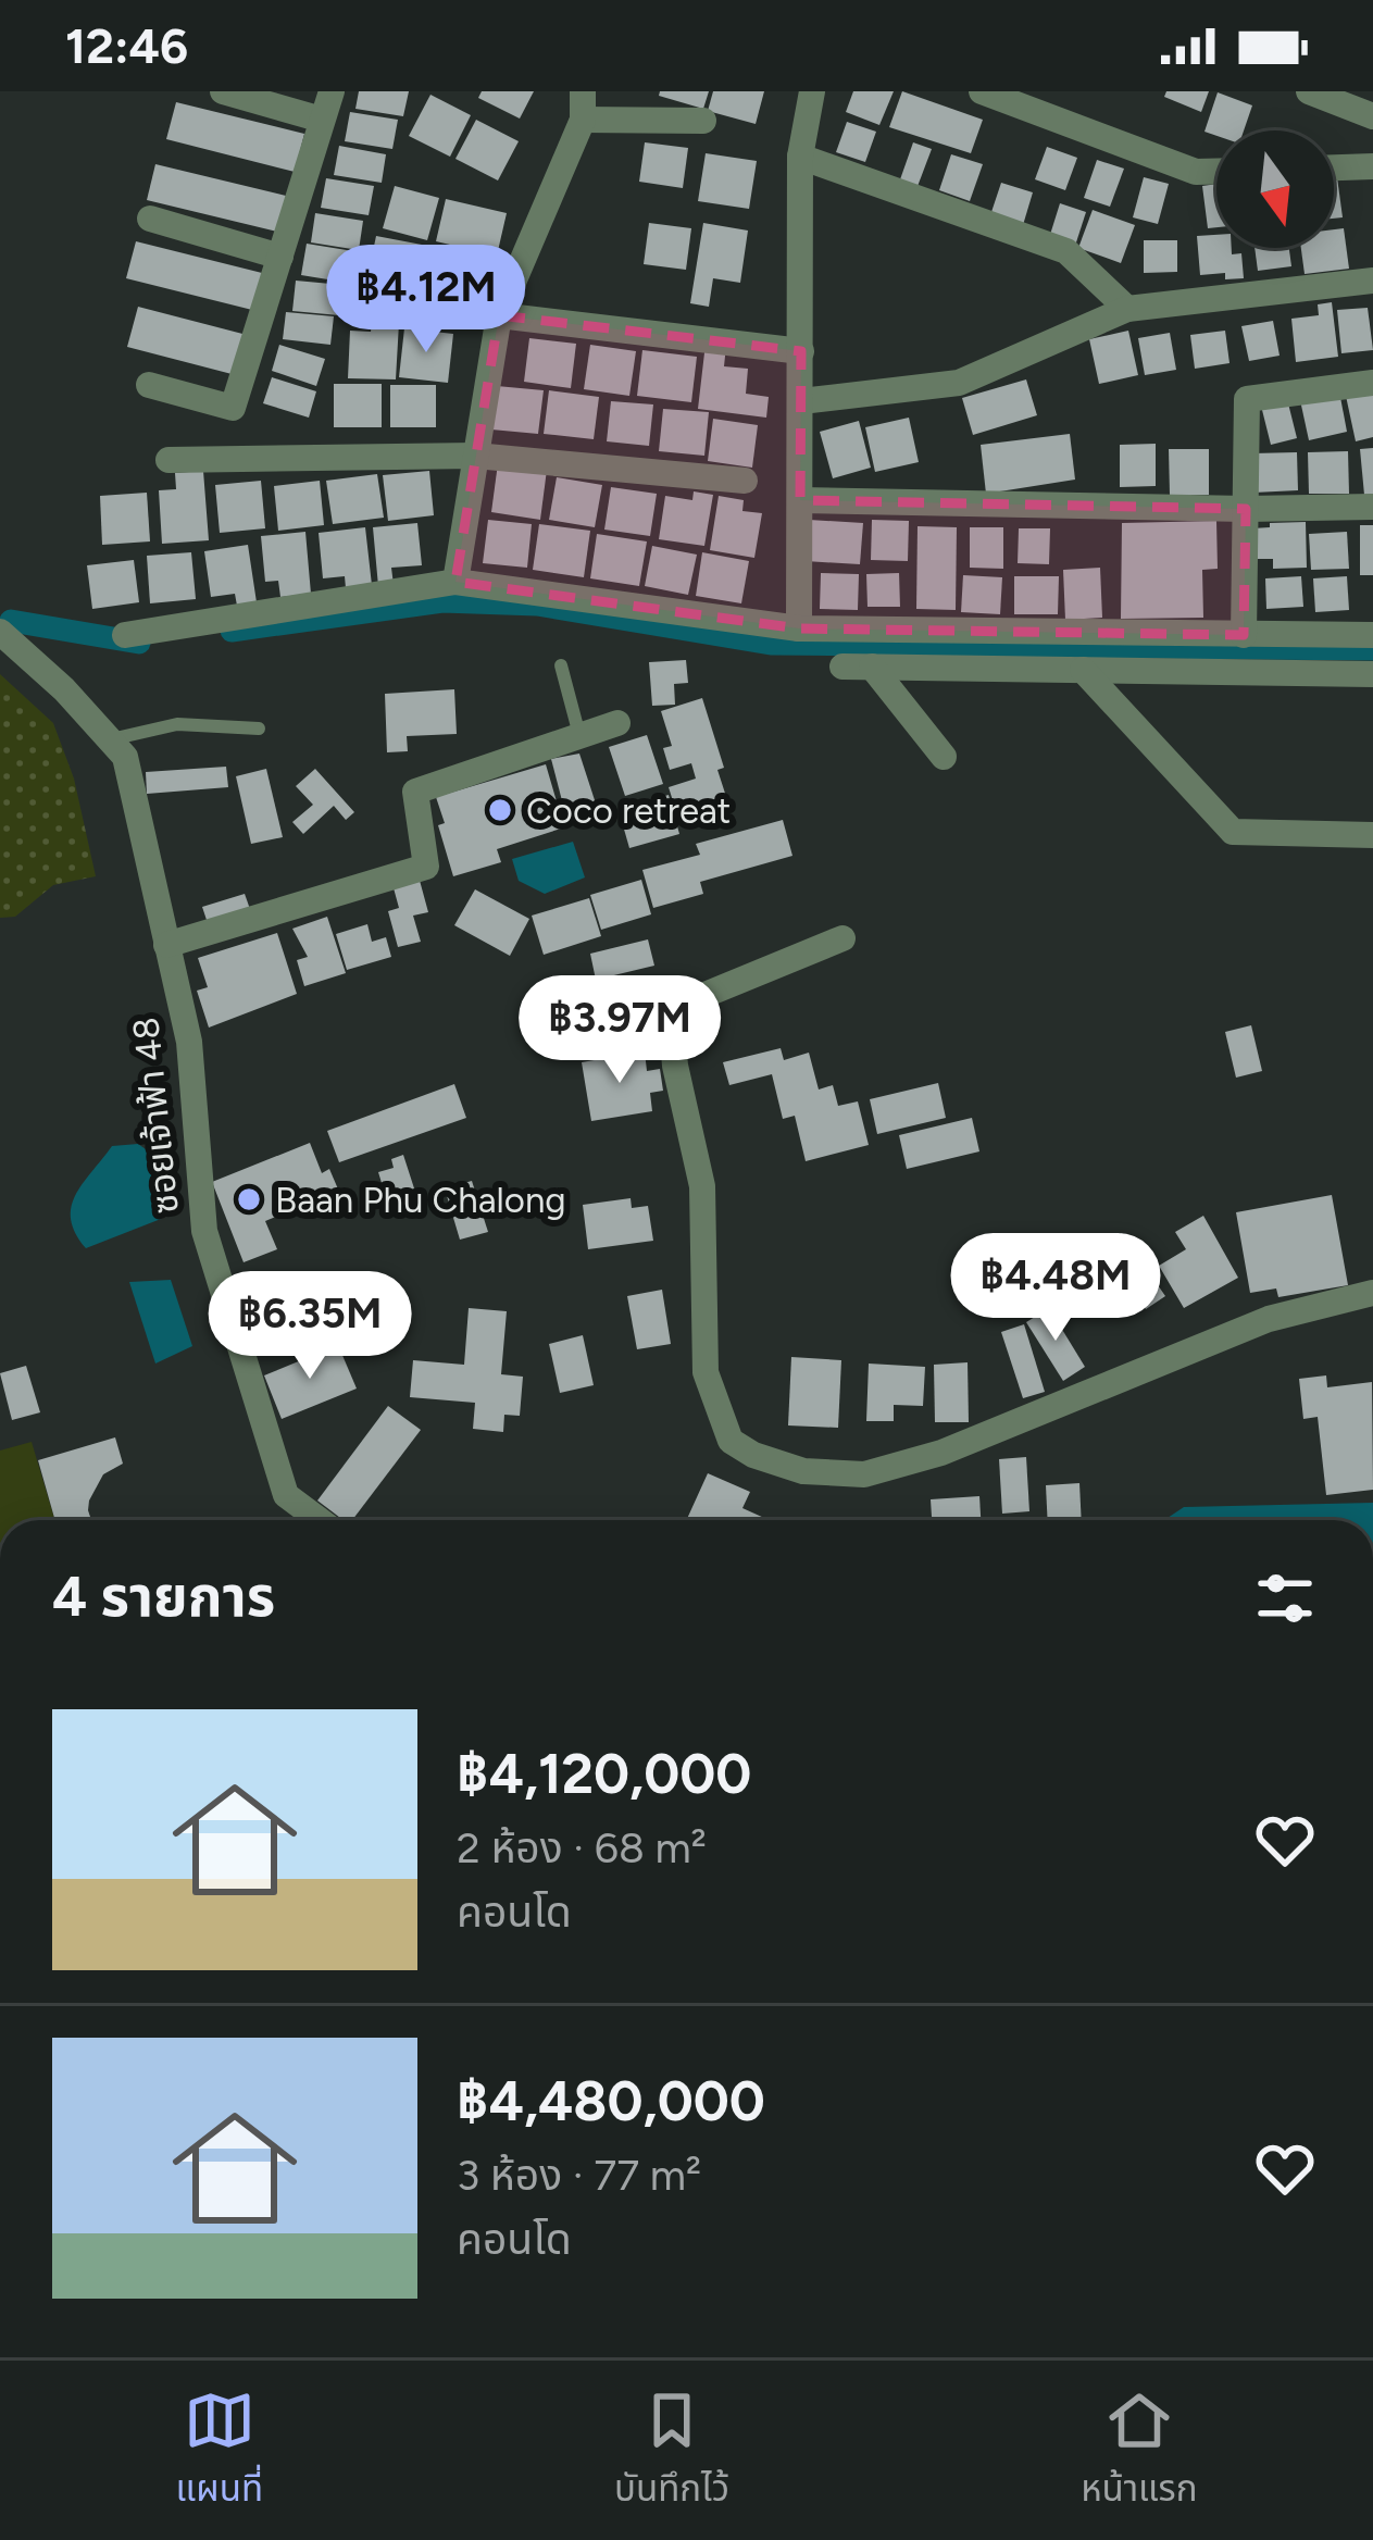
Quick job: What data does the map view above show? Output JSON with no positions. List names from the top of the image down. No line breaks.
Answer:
{"streets":{"street":["ซอยเจ้าฟ้า 48"]},"places":["Coco retreat","Baan Phu Chalong"],"north":"bottom","page":{"status":"12:46","price":["฿4.12M","฿3.97M","฿4.48M","฿6.35M"],"heading":"4 รายการ","list":[{"name":"฿4,120,000","note":"2 ห้อง · 68 m² · คอนโด"},{"name":"฿4,480,000","note":"3 ห้อง · 77 m² · คอนโด"}],"tabs":["แผนที่","บันทึกไว้","หน้าแรก"]}}
